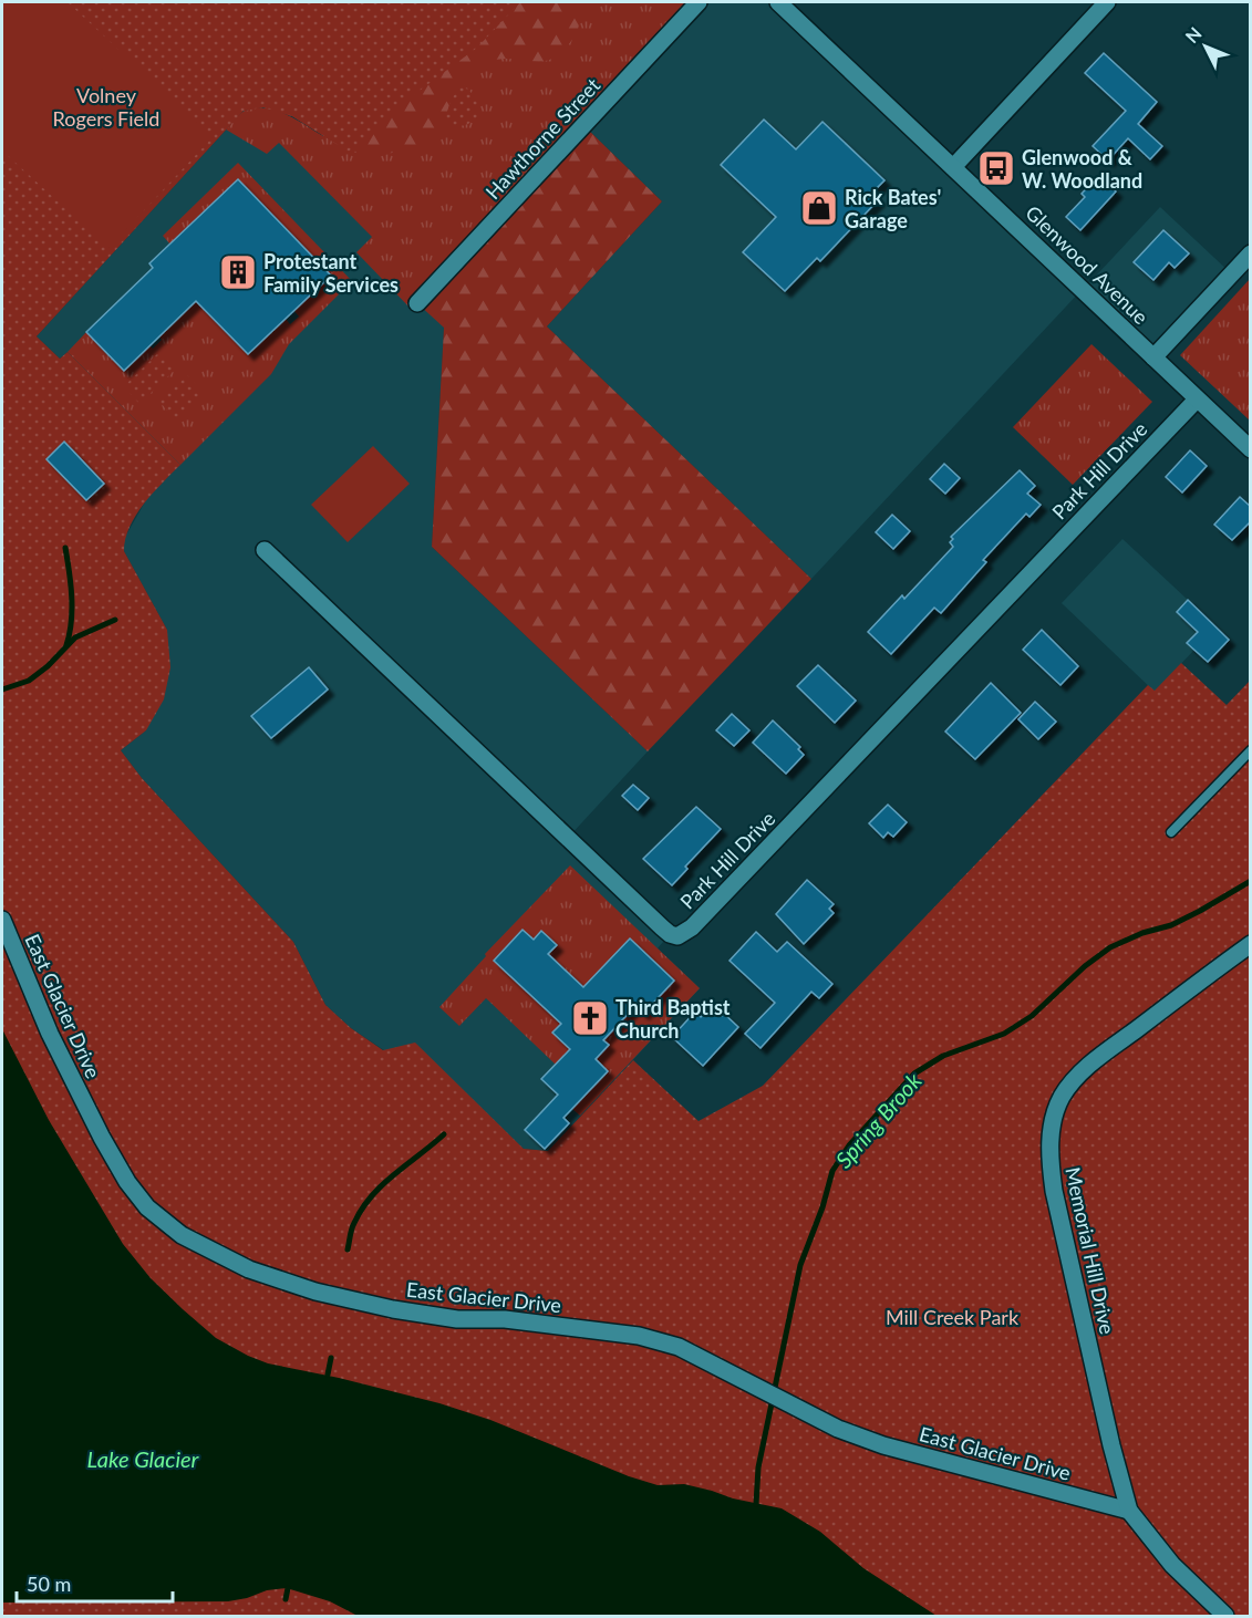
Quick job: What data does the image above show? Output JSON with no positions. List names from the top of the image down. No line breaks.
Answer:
{"streets":{"street":["Hawthorne Street","Glenwood Avenue","Park Hill Drive","East Glacier Drive","Memorial Hill Drive"]},"crossings":[["Glenwood Avenue","Park Hill Drive"],["East Glacier Drive","Memorial Hill Drive"]],"water":["Spring Brook","Lake Glacier"],"parks":["Volney Rogers Field","Mill Creek Park"],"places":{"bus stop":["Glenwood & W. Woodland"],"shop":["Rick Bates' Garage"],"building":["Protestant Family Services"],"church":["Third Baptist Church"]},"scale_bar":"50 m","north":"top left"}
